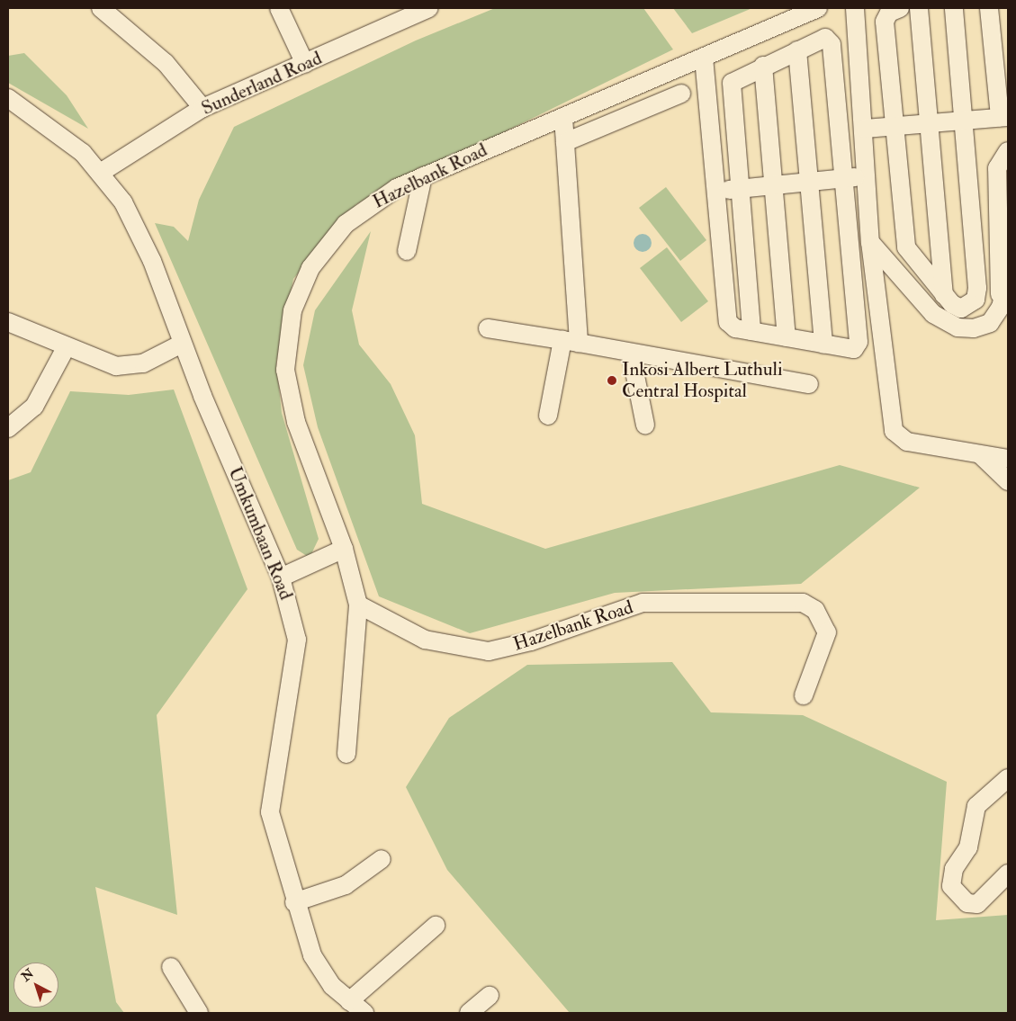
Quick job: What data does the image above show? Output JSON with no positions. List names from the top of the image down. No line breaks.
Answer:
{"streets":{"street":["Sunderland Road","Hazelbank Road","Umkumbaan Road"]},"crossings":[["Sunderland Road","Umkumbaan Road"]],"places":["Inkosi Albert Luthuli Central Hospital"],"north":"top left"}
